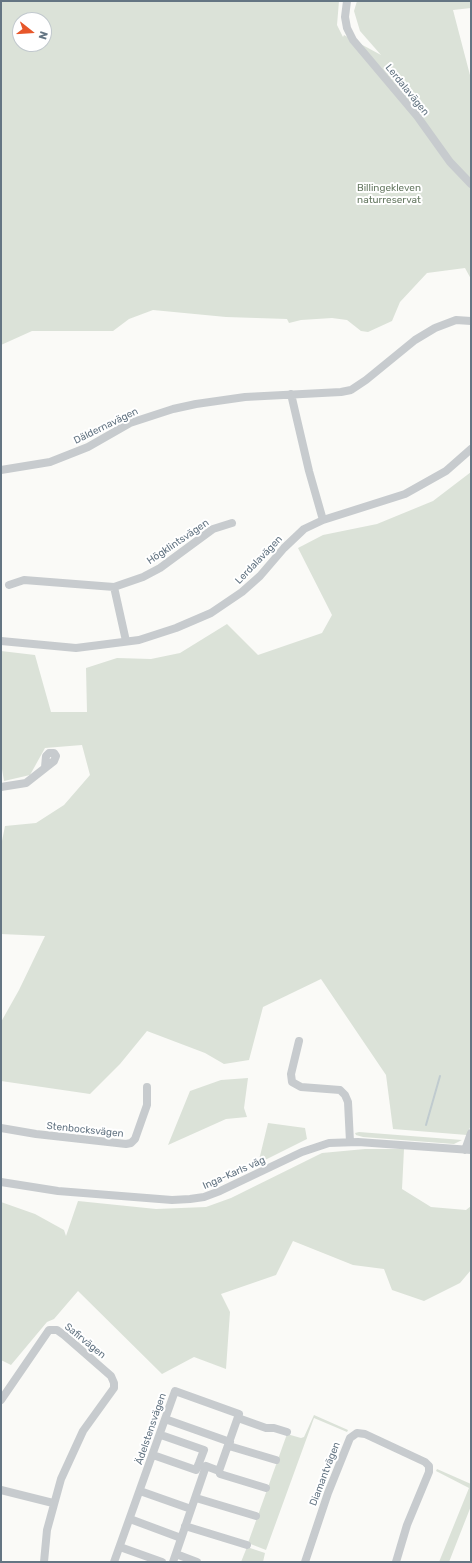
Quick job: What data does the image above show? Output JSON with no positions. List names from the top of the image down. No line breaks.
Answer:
{"streets":{"street":["Lerdalavägen","Däldernavägen","Högklintsvägen","Stenbocksvägen","Inga-Karls väg","Safirvägen","Ädelstensvägen","Diamantvägen"]},"parks":["Billingekleven naturreservat"],"north":"right"}
